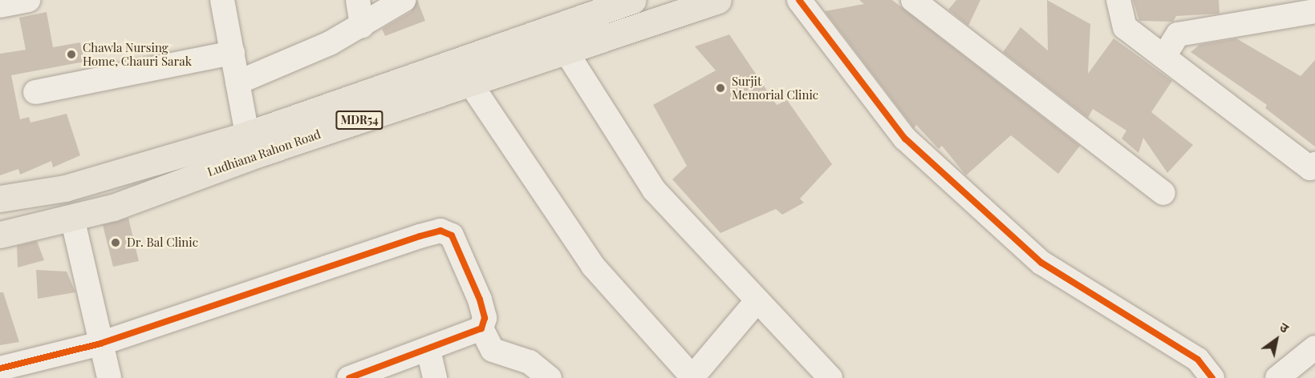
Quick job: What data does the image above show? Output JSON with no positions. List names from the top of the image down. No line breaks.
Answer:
{"streets":{"main road":["MDR54","Ludhiana Rahon Road"]},"places":["Chawla Nursing Home, Chauri Sarak","Surjit Memorial Clinic","Dr. Bal Clinic"],"north":"top right"}
